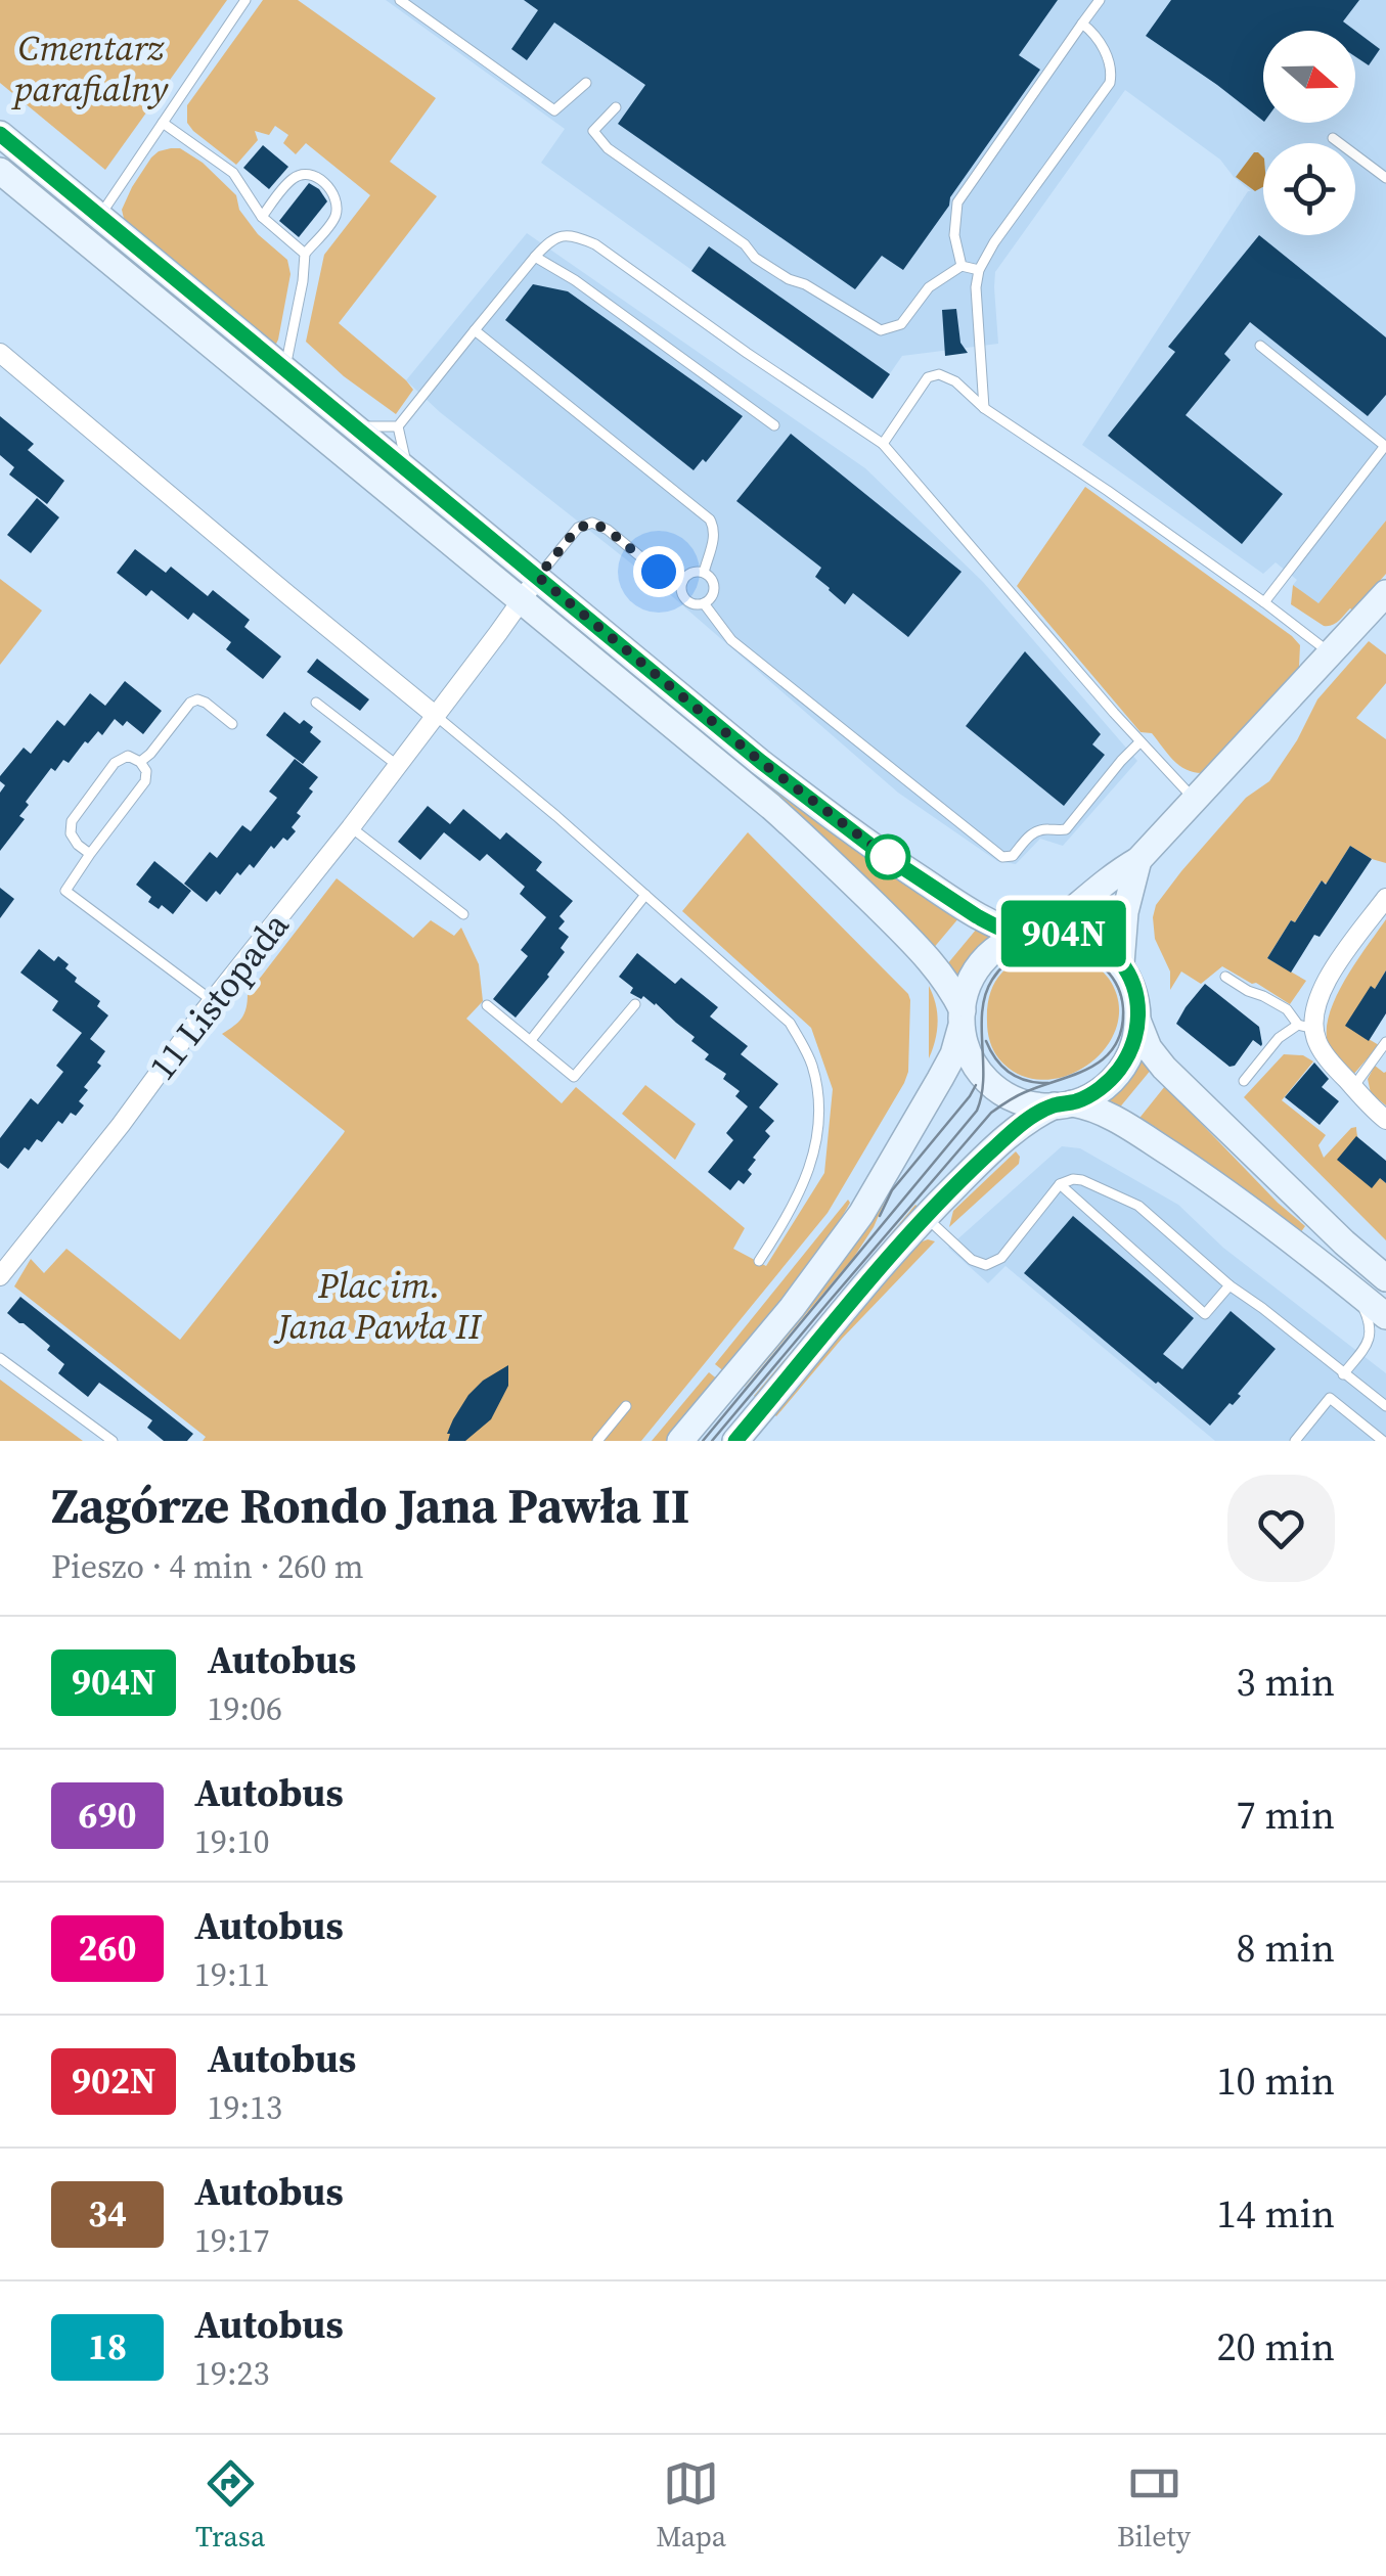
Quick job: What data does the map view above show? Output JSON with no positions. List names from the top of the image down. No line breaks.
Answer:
{"streets":{"street":["11 Listopada"]},"parks":["Cmentarz parafialny","Plac im. Jana Pawła II"],"lines":["bus line 904N"],"north":"right","page":{"on_map":"904N","heading":["Zagórze Rondo Jana Pawła II","Pieszo · 4 min · 260 m"],"list":[{"mark":"904N","name":"Autobus","note":"19:06","value":"3 min"},{"mark":"690","name":"Autobus","note":"19:10","value":"7 min"},{"mark":"260","name":"Autobus","note":"19:11","value":"8 min"},{"mark":"902N","name":"Autobus","note":"19:13","value":"10 min"},{"mark":"34","name":"Autobus","note":"19:17","value":"14 min"},{"mark":"18","name":"Autobus","note":"19:23","value":"20 min"}],"tabs":["Trasa","Mapa","Bilety"]}}
